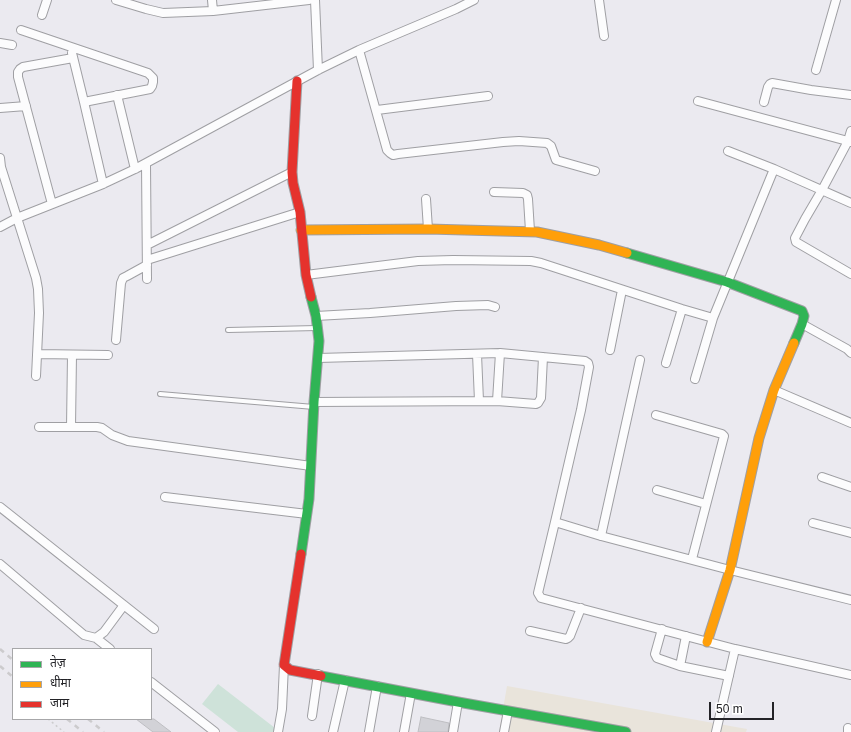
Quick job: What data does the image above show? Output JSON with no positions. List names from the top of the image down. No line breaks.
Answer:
{"legend":["तेज़","धीमा","जाम"],"scale_bar":"50 m"}
